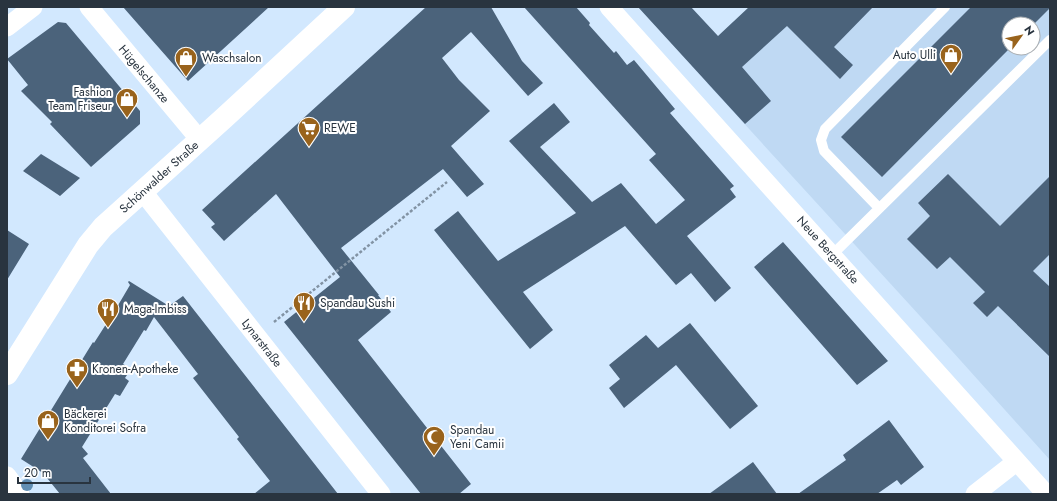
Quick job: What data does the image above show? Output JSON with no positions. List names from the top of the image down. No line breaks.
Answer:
{"streets":{"street":["Hügelschanze","Schönwalder Straße","Neue Bergstraße","Lynarstraße"]},"crossings":[["Hügelschanze","Schönwalder Straße"],["Schönwalder Straße","Lynarstraße"]],"places":{"shop":["Auto Ulli","Waschsalon","Fashion Team Friseur","Bäckerei Konditorei Sofra"],"supermarket":["REWE"],"restaurant":["Spandau Sushi","Maga-Imbiss"],"pharmacy":["Kronen-Apotheke"],"mosque":["Spandau Yeni Camii"]},"scale_bar":"20 m","north":"top right"}
